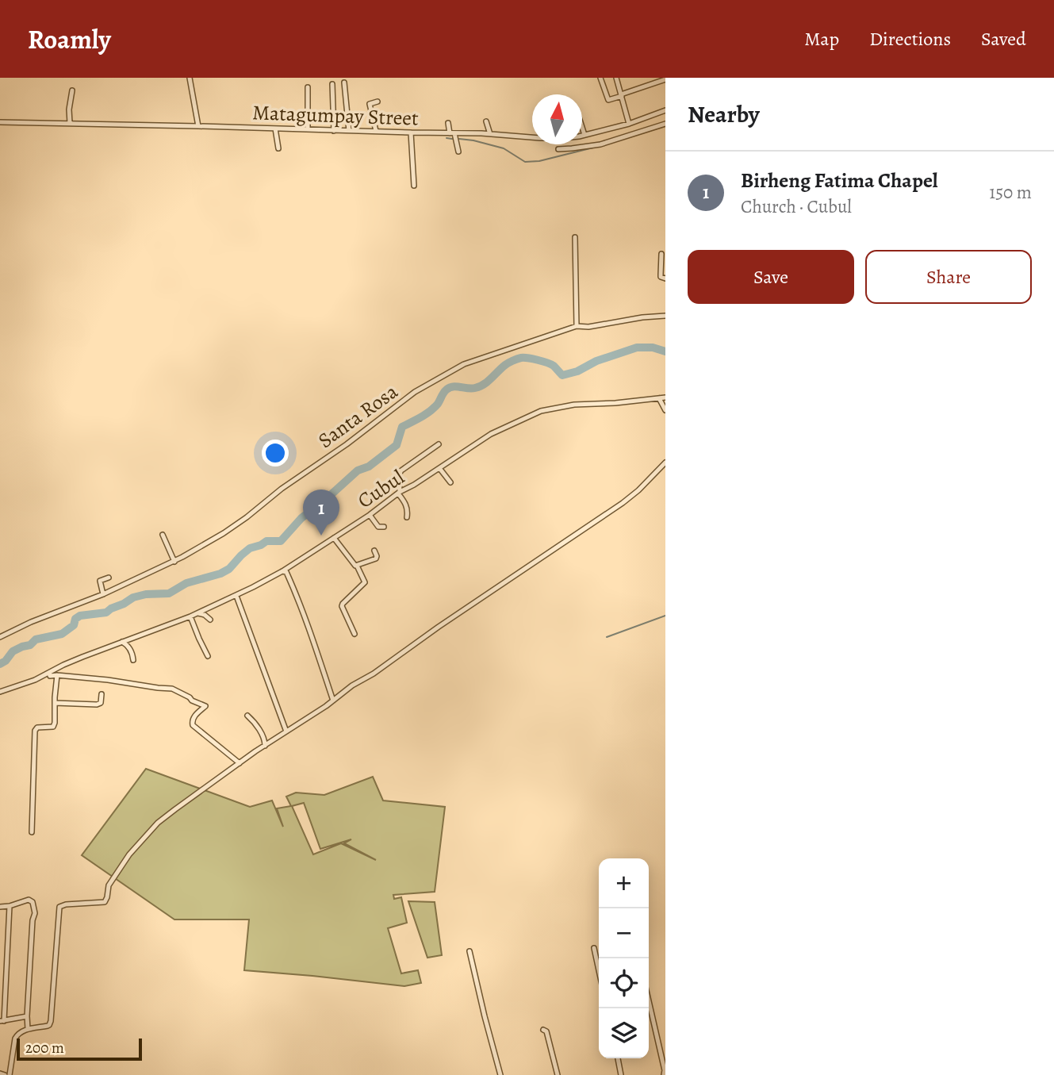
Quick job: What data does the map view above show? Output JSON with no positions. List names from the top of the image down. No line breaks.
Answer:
{"streets":{"street":["Matagumpay Street","Santa Rosa","Cubul"]},"scale_bar":"200 m","north":"top","page":{"header":"Roamly","nav":["Map","Directions","Saved"],"heading":"Nearby","list":[{"mark":"1","name":"Birheng Fatima Chapel","note":"Church · Cubul","value":"150 m"}],"buttons":["Save","Share"],"pins":"1","map_buttons":["+","−"],"scale":"200 m"}}
